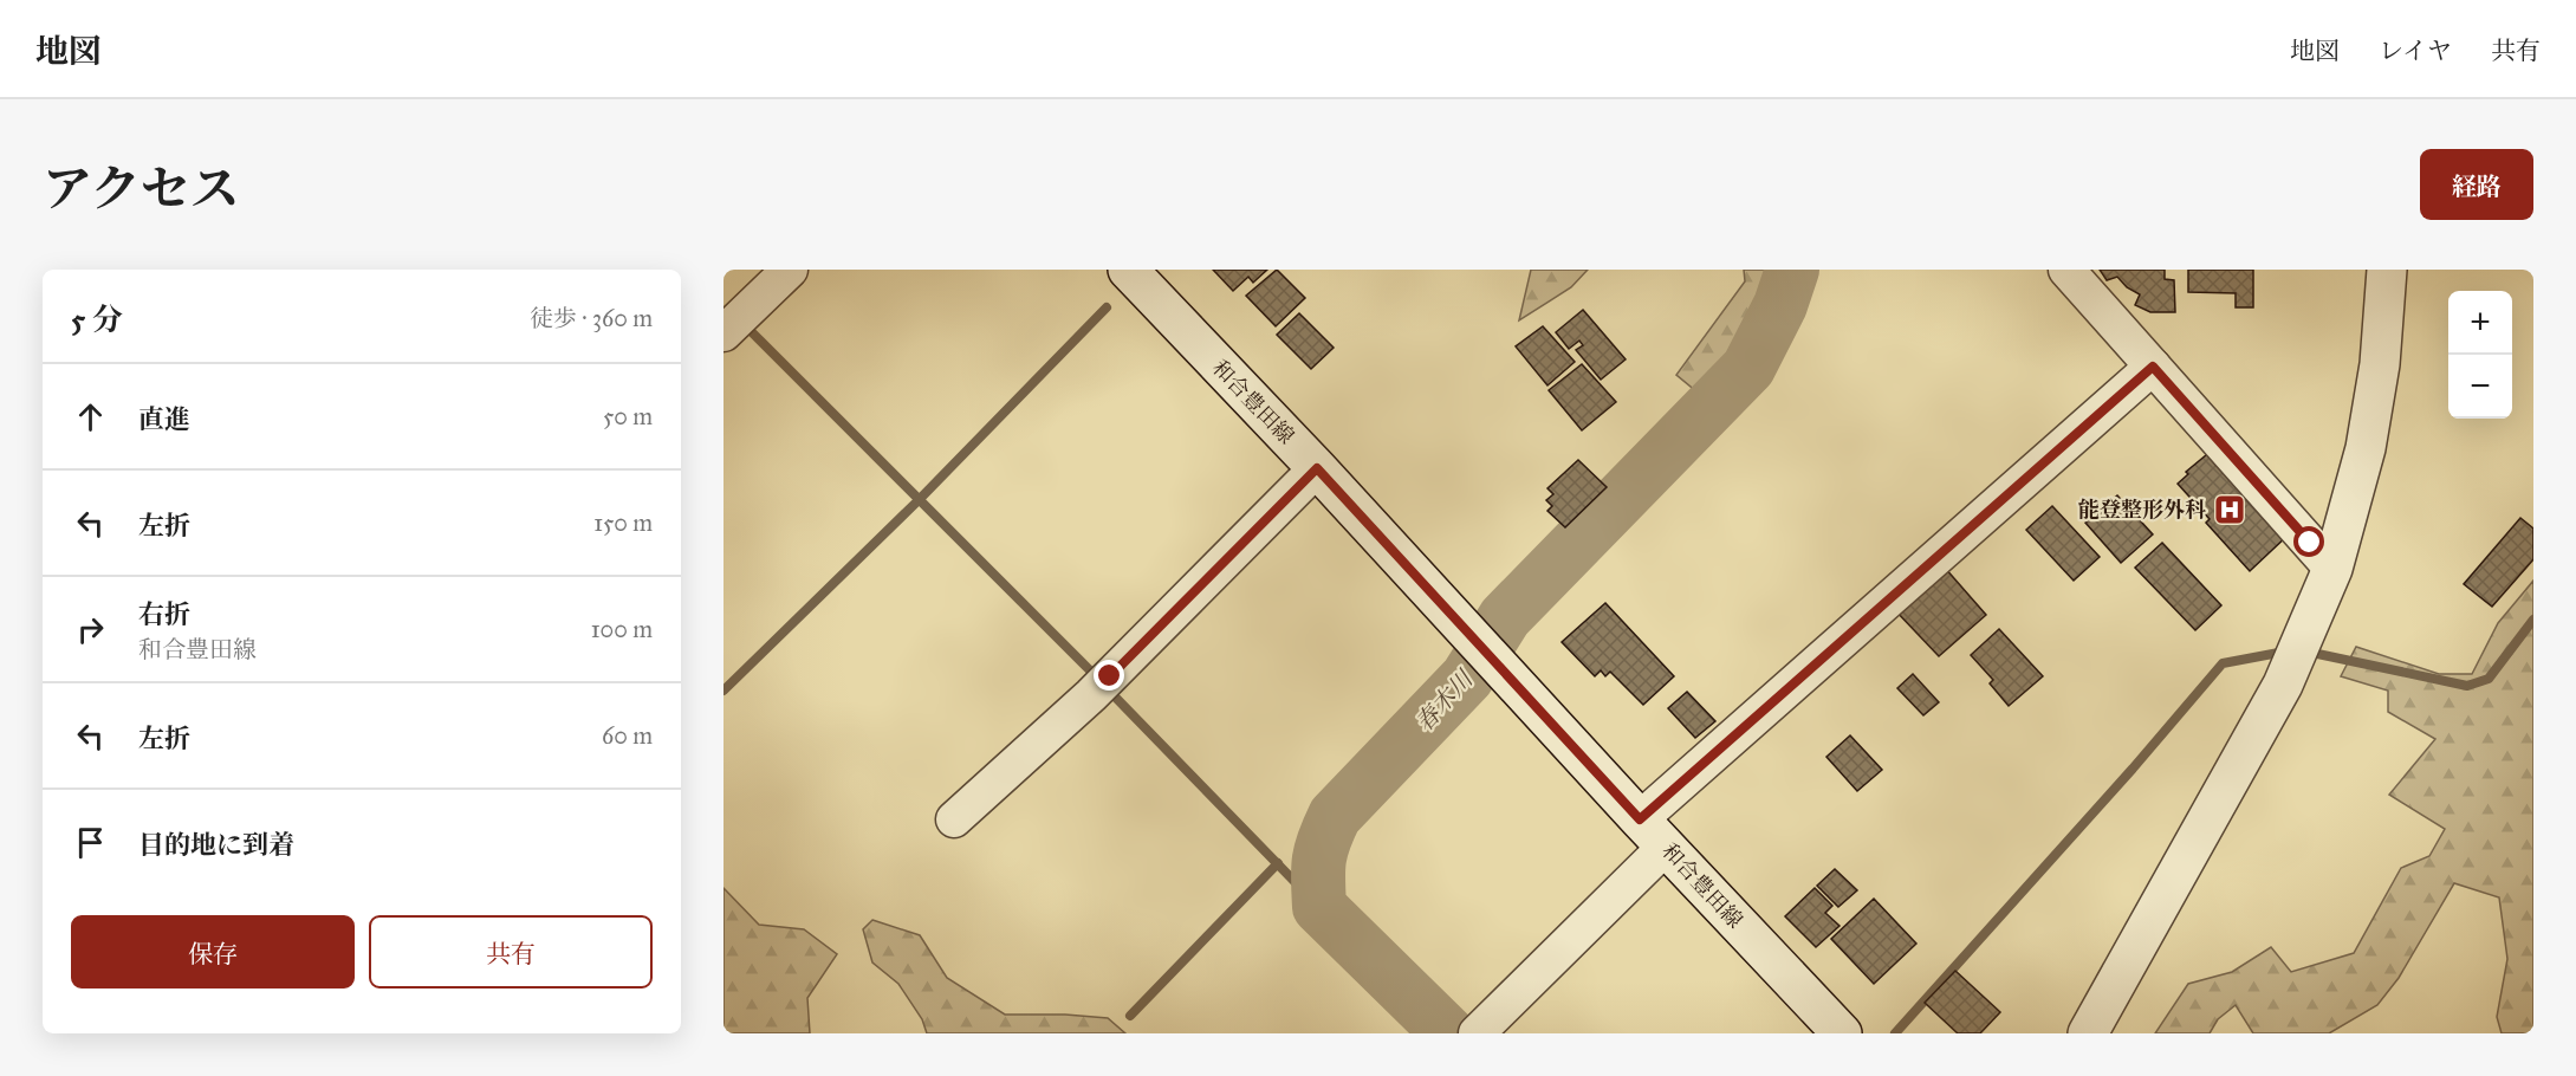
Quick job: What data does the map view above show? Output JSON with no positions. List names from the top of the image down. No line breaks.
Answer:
{"streets":{"main road":["和合豊田線"]},"water":["春木川"],"places":{"hospital":["能登整形外科"]},"page":{"header":"地図","nav":["地図","レイヤ","共有"],"title":"アクセス","buttons":["経路",["保存","共有"]],"heading":["5 分","徒歩 · 360 m"],"map_buttons":["+","−"],"list":[["直進","50 m"],["左折","150 m"],["右折","和合豊田線","100 m"],["左折","60 m"],"目的地に到着"]}}
